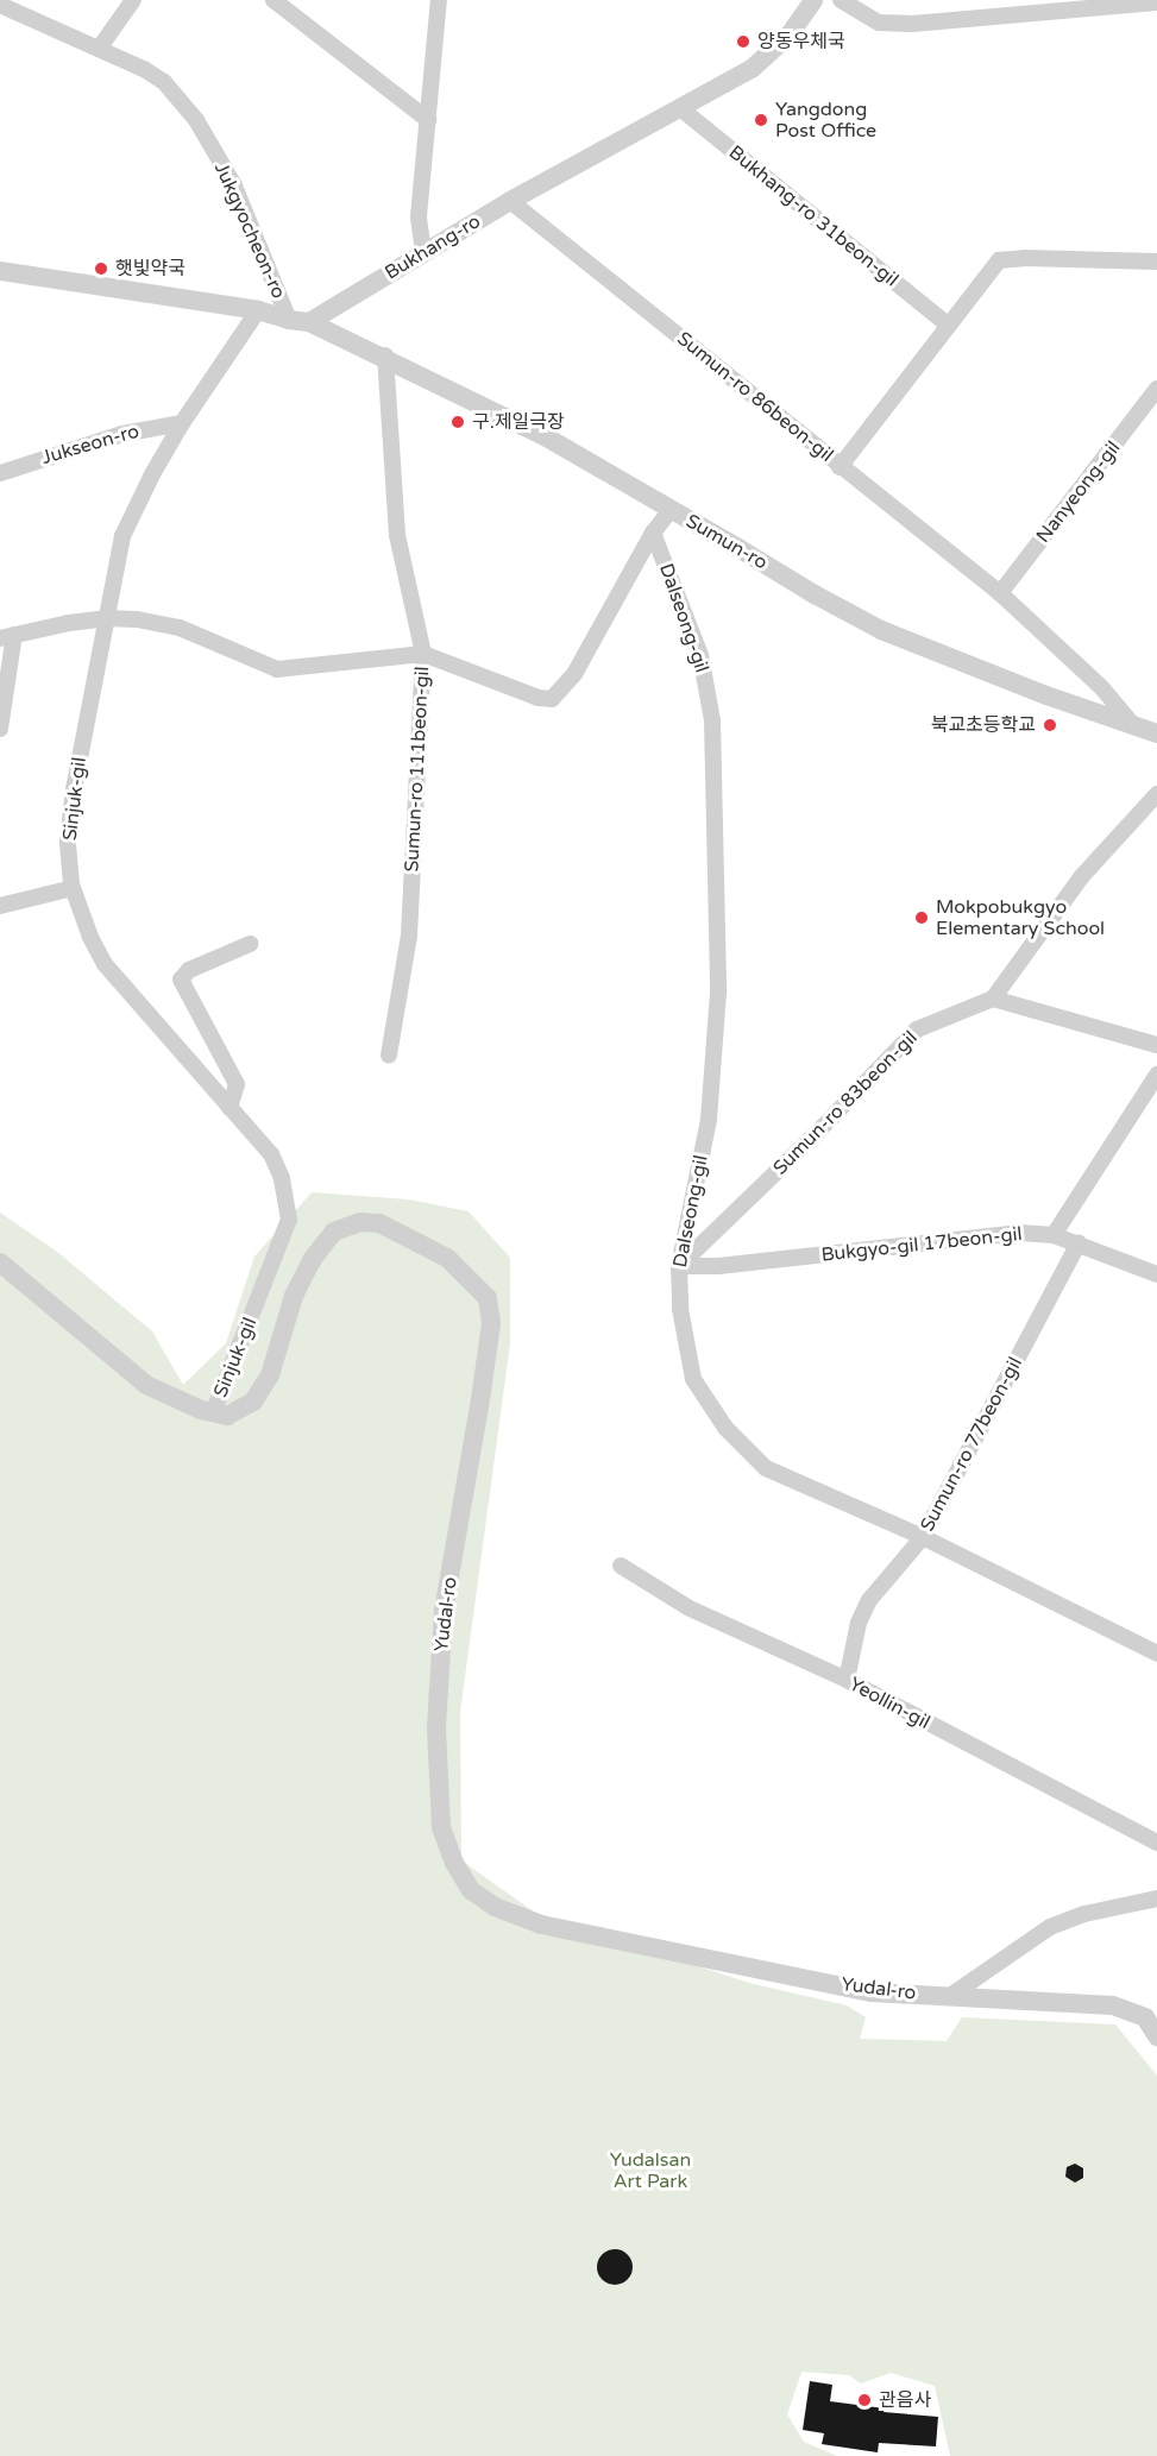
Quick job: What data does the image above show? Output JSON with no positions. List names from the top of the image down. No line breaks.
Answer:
{"streets":{"street":["Bukhang-ro 31beon-gil","Jukgyocheon-ro","Bukhang-ro","Sumun-ro 86beon-gil","Jukseon-ro","Nanyeong-gil","Sumun-ro","Dalseong-gil","Sumun-ro 111beon-gil","Sinjuk-gil","Sumun-ro 83beon-gil","Bukgyo-gil 17beon-gil","Sumun-ro 77beon-gil","Yudal-ro","Yeollin-gil"]},"crossings":[["Bukhang-ro 31beon-gil","Bukhang-ro"],["Jukgyocheon-ro","Bukhang-ro"],["Jukgyocheon-ro","Sumun-ro"],["Bukhang-ro","Sumun-ro 86beon-gil"],["Bukhang-ro","Sumun-ro"],["Sumun-ro 86beon-gil","Nanyeong-gil"],["Sumun-ro 86beon-gil","Sumun-ro"],["Jukseon-ro","Sinjuk-gil"],["Sumun-ro","Sumun-ro 111beon-gil"],["Dalseong-gil","Sumun-ro 83beon-gil"],["Dalseong-gil","Bukgyo-gil 17beon-gil"],["Dalseong-gil","Sumun-ro 77beon-gil"],["Sinjuk-gil","Yudal-ro"],["Sumun-ro 83beon-gil","Bukgyo-gil 17beon-gil"],["Bukgyo-gil 17beon-gil","Sumun-ro 77beon-gil"],["Sumun-ro 77beon-gil","Yeollin-gil"]],"parks":["Yudalsan Art Park"],"places":["양동우체국","Yangdong Post Office","햇빛약국","구.제일극장","북교초등학교","Mokpobukgyo Elementary School","관음사"]}
